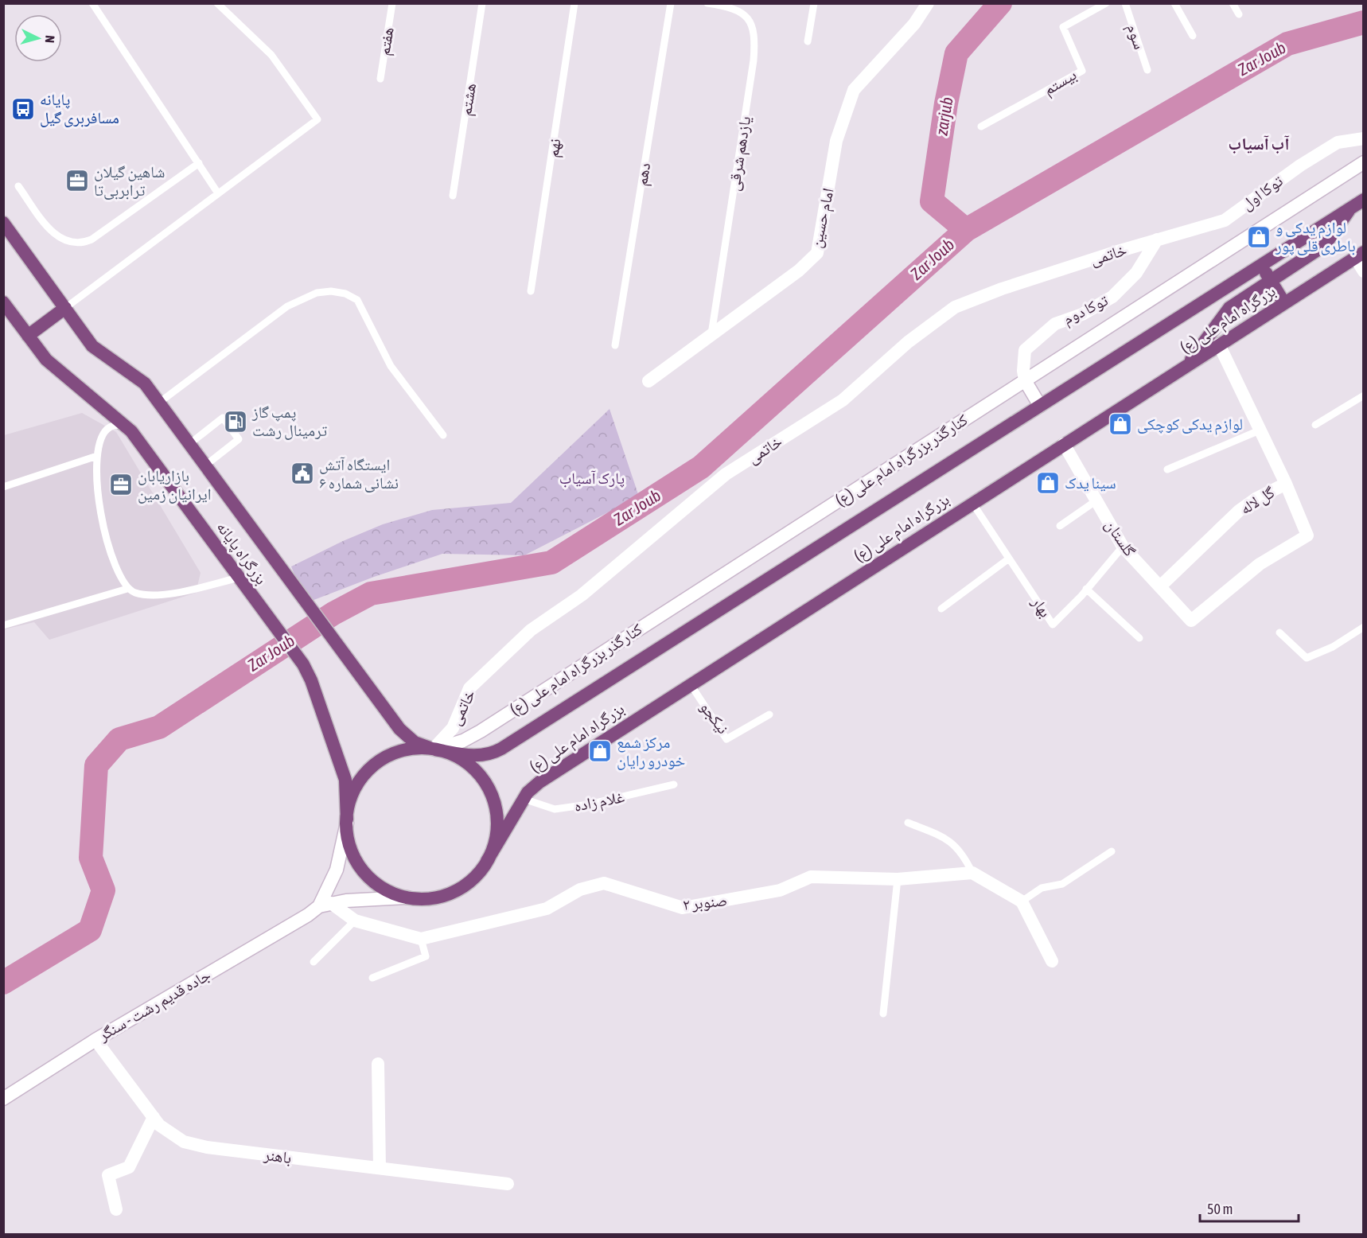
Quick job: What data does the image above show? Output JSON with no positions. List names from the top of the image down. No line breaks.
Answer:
{"streets":{"highway":["بزرگراه امام علی (ع)","بزرگراه پایانه"],"street":["توکا اول","امام حسین","خاتمی","توکا دوم","کنارگذر بزرگراه امام علی (ع)","گل لاله","گلستان","صنوبر ۲","جاده قدیم رشت - سنگر","باهنر"],"lane":["سوم","هفتم","بیستم","هشتم","نهم","یازدهم شرقی","دهم","بهار","نیکجو","غلام زاده"]},"crossings":[["یازدهم شرقی","امام حسین"],["توکا اول","خاتمی"],["توکا اول","توکا دوم"],["خاتمی","توکا دوم"],["خاتمی","بزرگراه امام علی (ع)"],["خاتمی","کنارگذر بزرگراه امام علی (ع)"],["خاتمی","بزرگراه پایانه"],["توکا دوم","کنارگذر بزرگراه امام علی (ع)"],["بزرگراه امام علی (ع)","کنارگذر بزرگراه امام علی (ع)"],["بزرگراه امام علی (ع)","گل لاله"],["بزرگراه امام علی (ع)","گلستان"],["بزرگراه امام علی (ع)","بزرگراه پایانه"],["بزرگراه امام علی (ع)","بهار"],["بزرگراه امام علی (ع)","نیکجو"],["بزرگراه امام علی (ع)","غلام زاده"],["کنارگذر بزرگراه امام علی (ع)","بزرگراه پایانه"],["گل لاله","گلستان"],["گلستان","بهار"],["صنوبر ۲","جاده قدیم رشت - سنگر"],["جاده قدیم رشت - سنگر","باهنر"]],"districts":["آب آسیاب"],"water":["Zar Joub","zarjub"],"parks":["پارک آسیاب"],"places":{"bus stop":["پایانه مسافربری گیل"],"office":["شاهین گیلان ترابربی‌تا","بازاریابان ایرانیان زمین"],"shop":["لوازم یدکی و باطری قلی پور","لوازم یدکی کوچکی","سینا یدک","مرکز شمع خودرو رایان"],"fuel station":["پمپ گاز ترمینال رشت"],"public building":["ایستگاه آتش نشانی شماره ۶"]},"scale_bar":"50 m","north":"right"}
